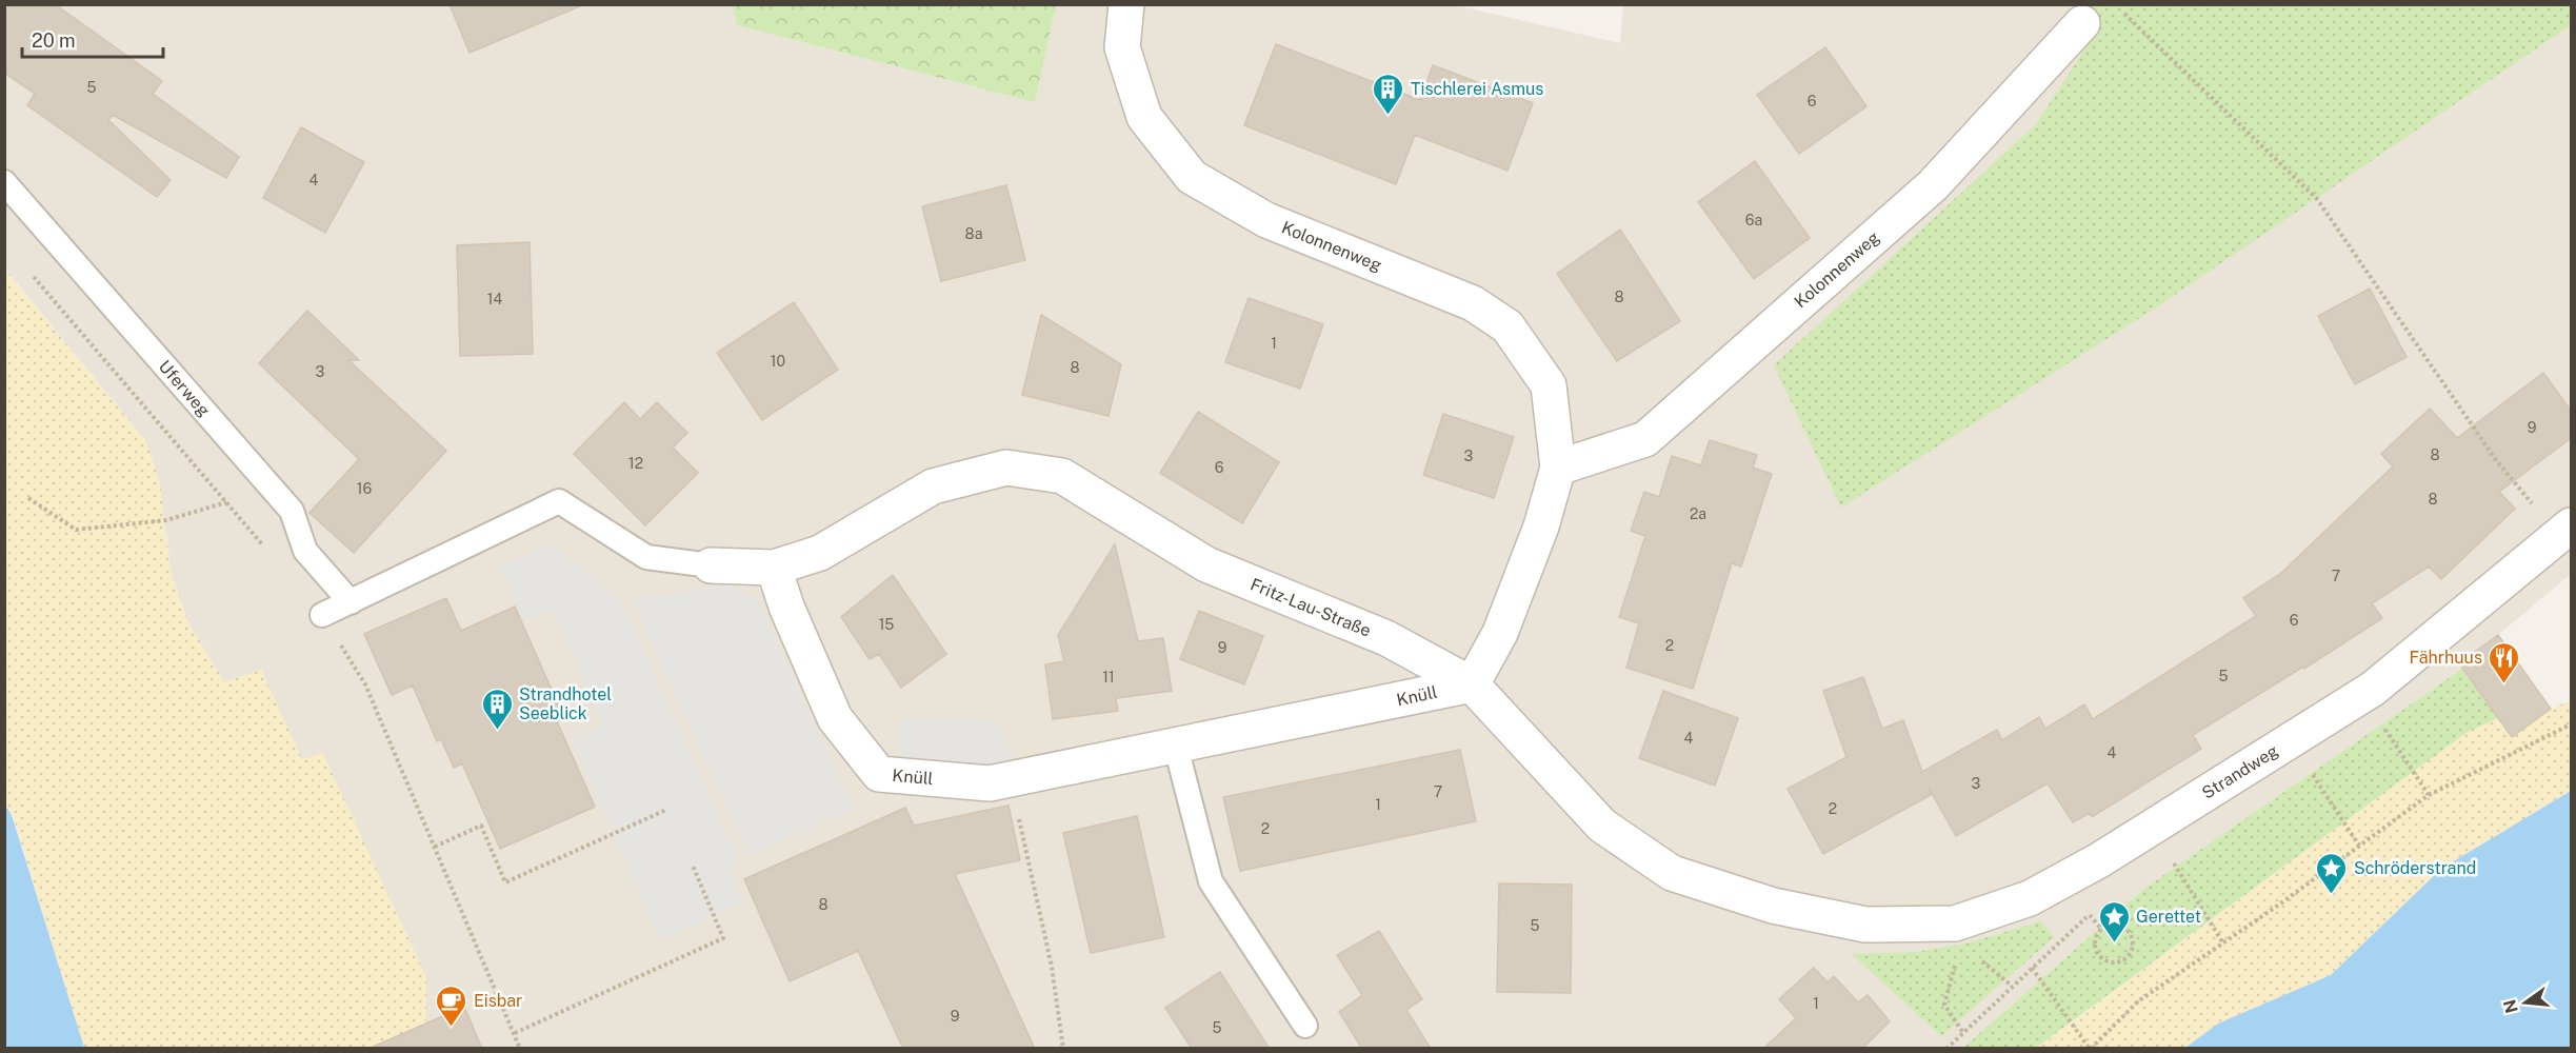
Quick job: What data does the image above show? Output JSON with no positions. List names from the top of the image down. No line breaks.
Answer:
{"streets":{"street":["Kolonnenweg","Fritz-Lau-Straße","Knüll","Strandweg"],"lane":["Uferweg"]},"crossings":[["Kolonnenweg","Fritz-Lau-Straße"],["Kolonnenweg","Knüll"],["Fritz-Lau-Straße","Knüll"],["Fritz-Lau-Straße","Strandweg"]],"places":{"building":["Tischlerei Asmus","Strandhotel Seeblick"],"restaurant":["Fährhuus"],"place":["Schröderstrand","Gerettet"],"cafe":["Eisbar"]},"house_numbers":["5","6","4","6a","8a","8","14","1","10","8","3","9","8","3","12","6","16","8","2a","7","6","15","2","9","5","11","4","4","3","7","1","2","2","8","5","1","9","5"],"scale_bar":"20 m","north":"left"}
